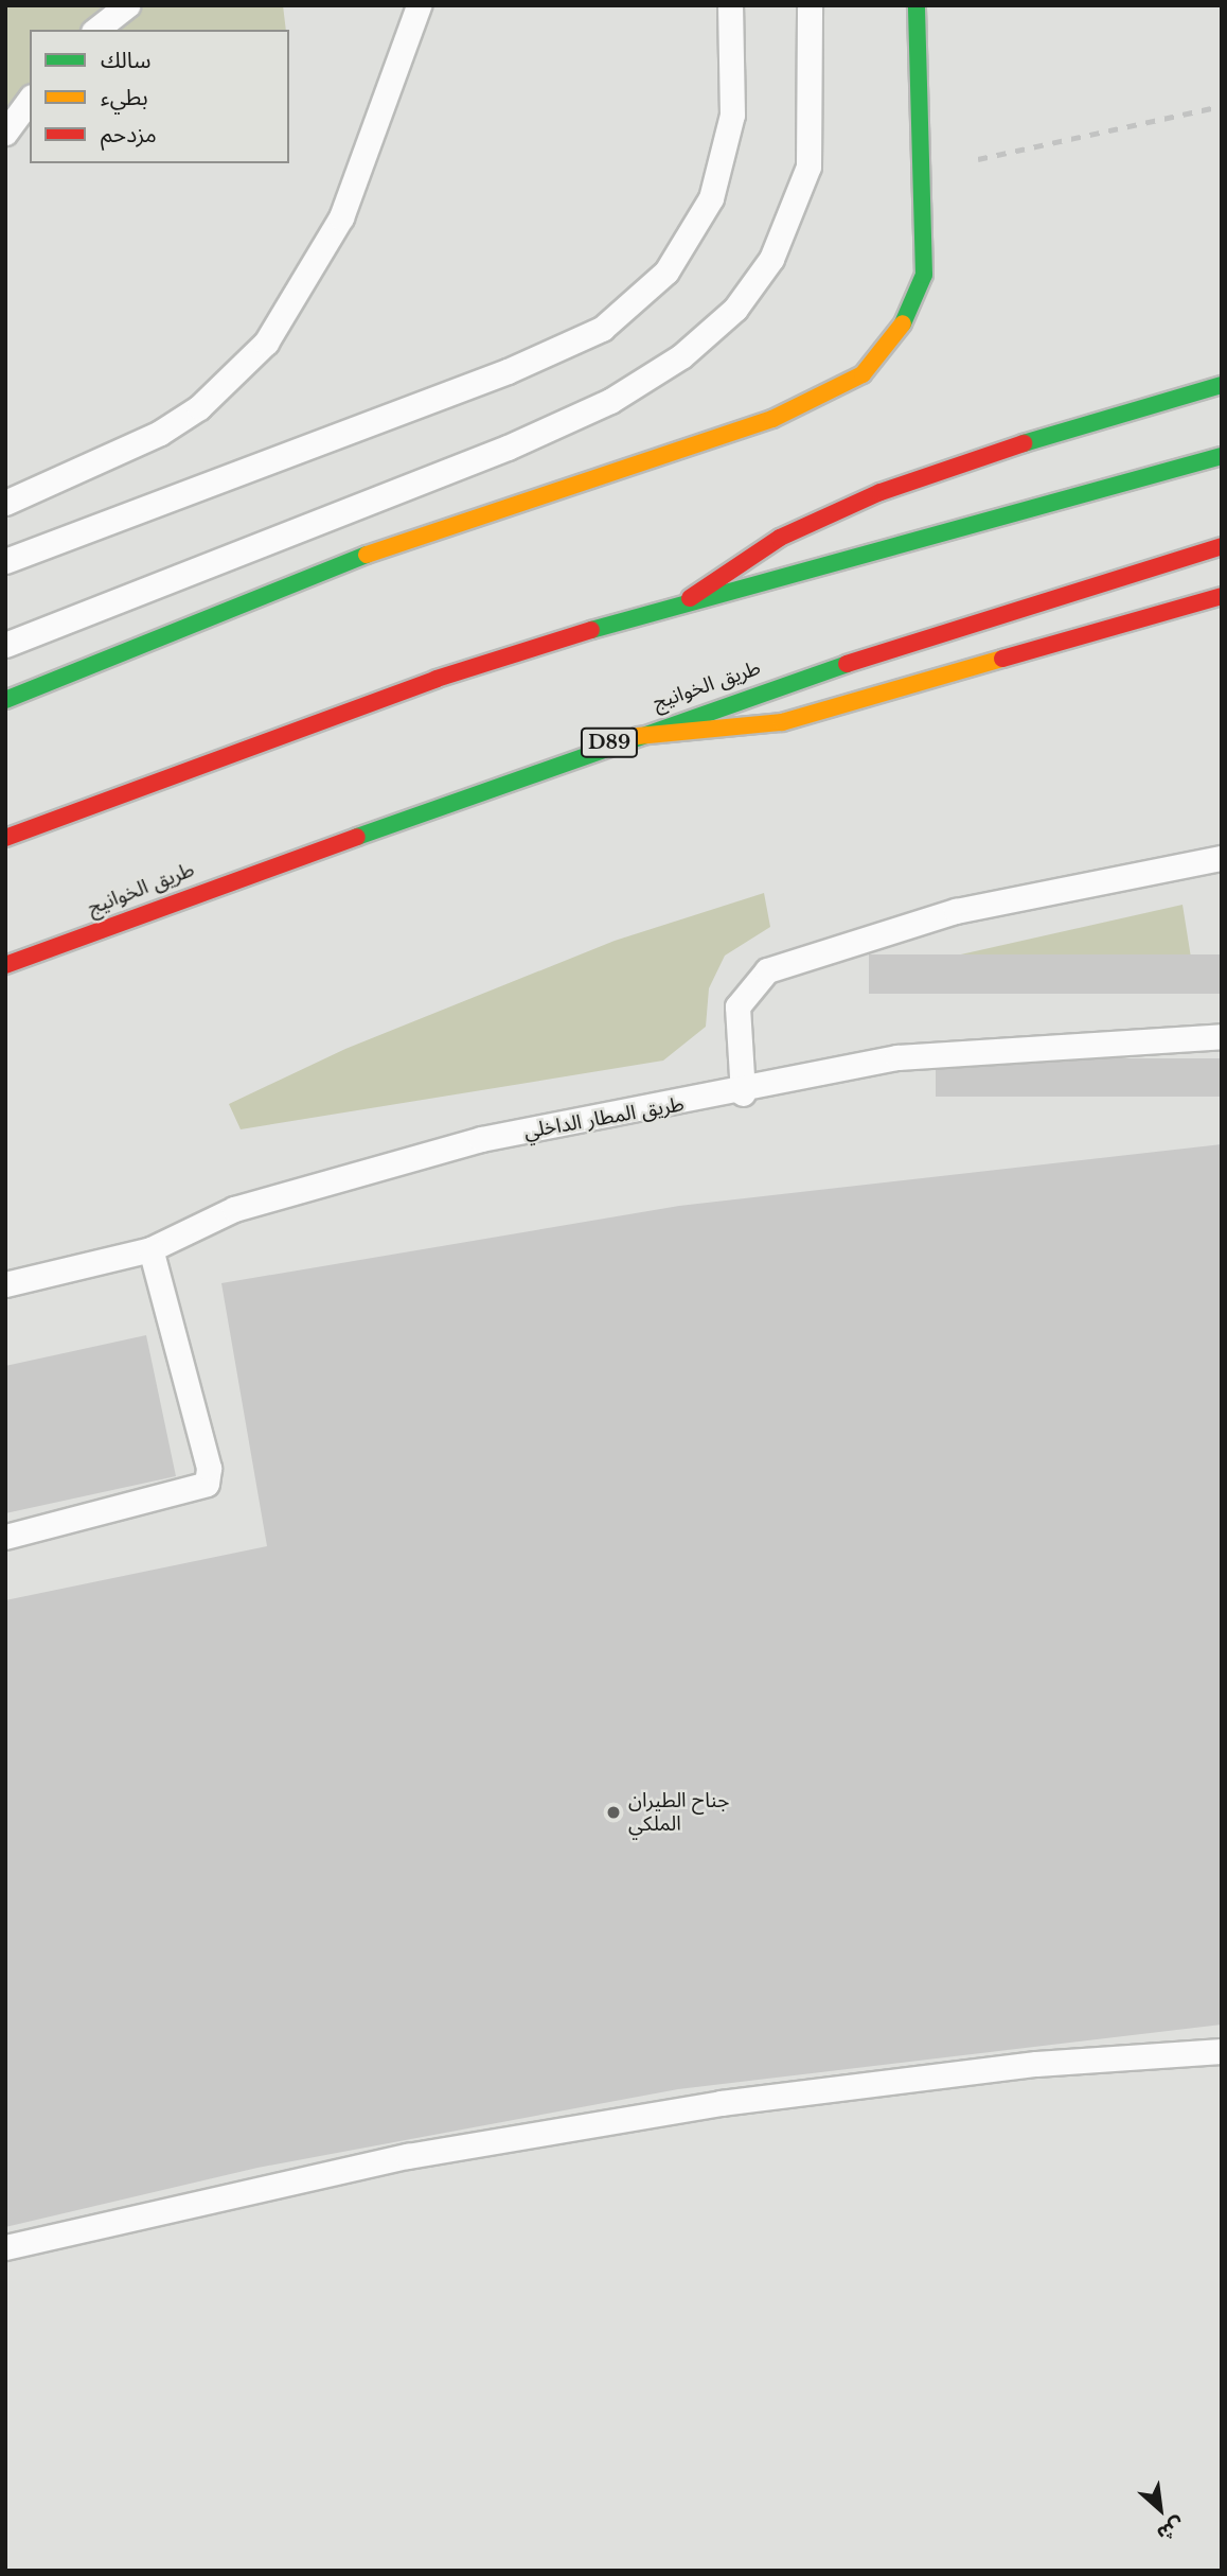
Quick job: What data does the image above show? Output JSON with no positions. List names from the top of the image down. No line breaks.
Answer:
{"streets":{"main road":["طريق الخوانيج","D89"],"lane":["طريق المطار الداخلي"]},"places":["جناح الطيران الملكي"],"legend":["سالك","بطيء","مزدحم"],"north":"bottom right"}
